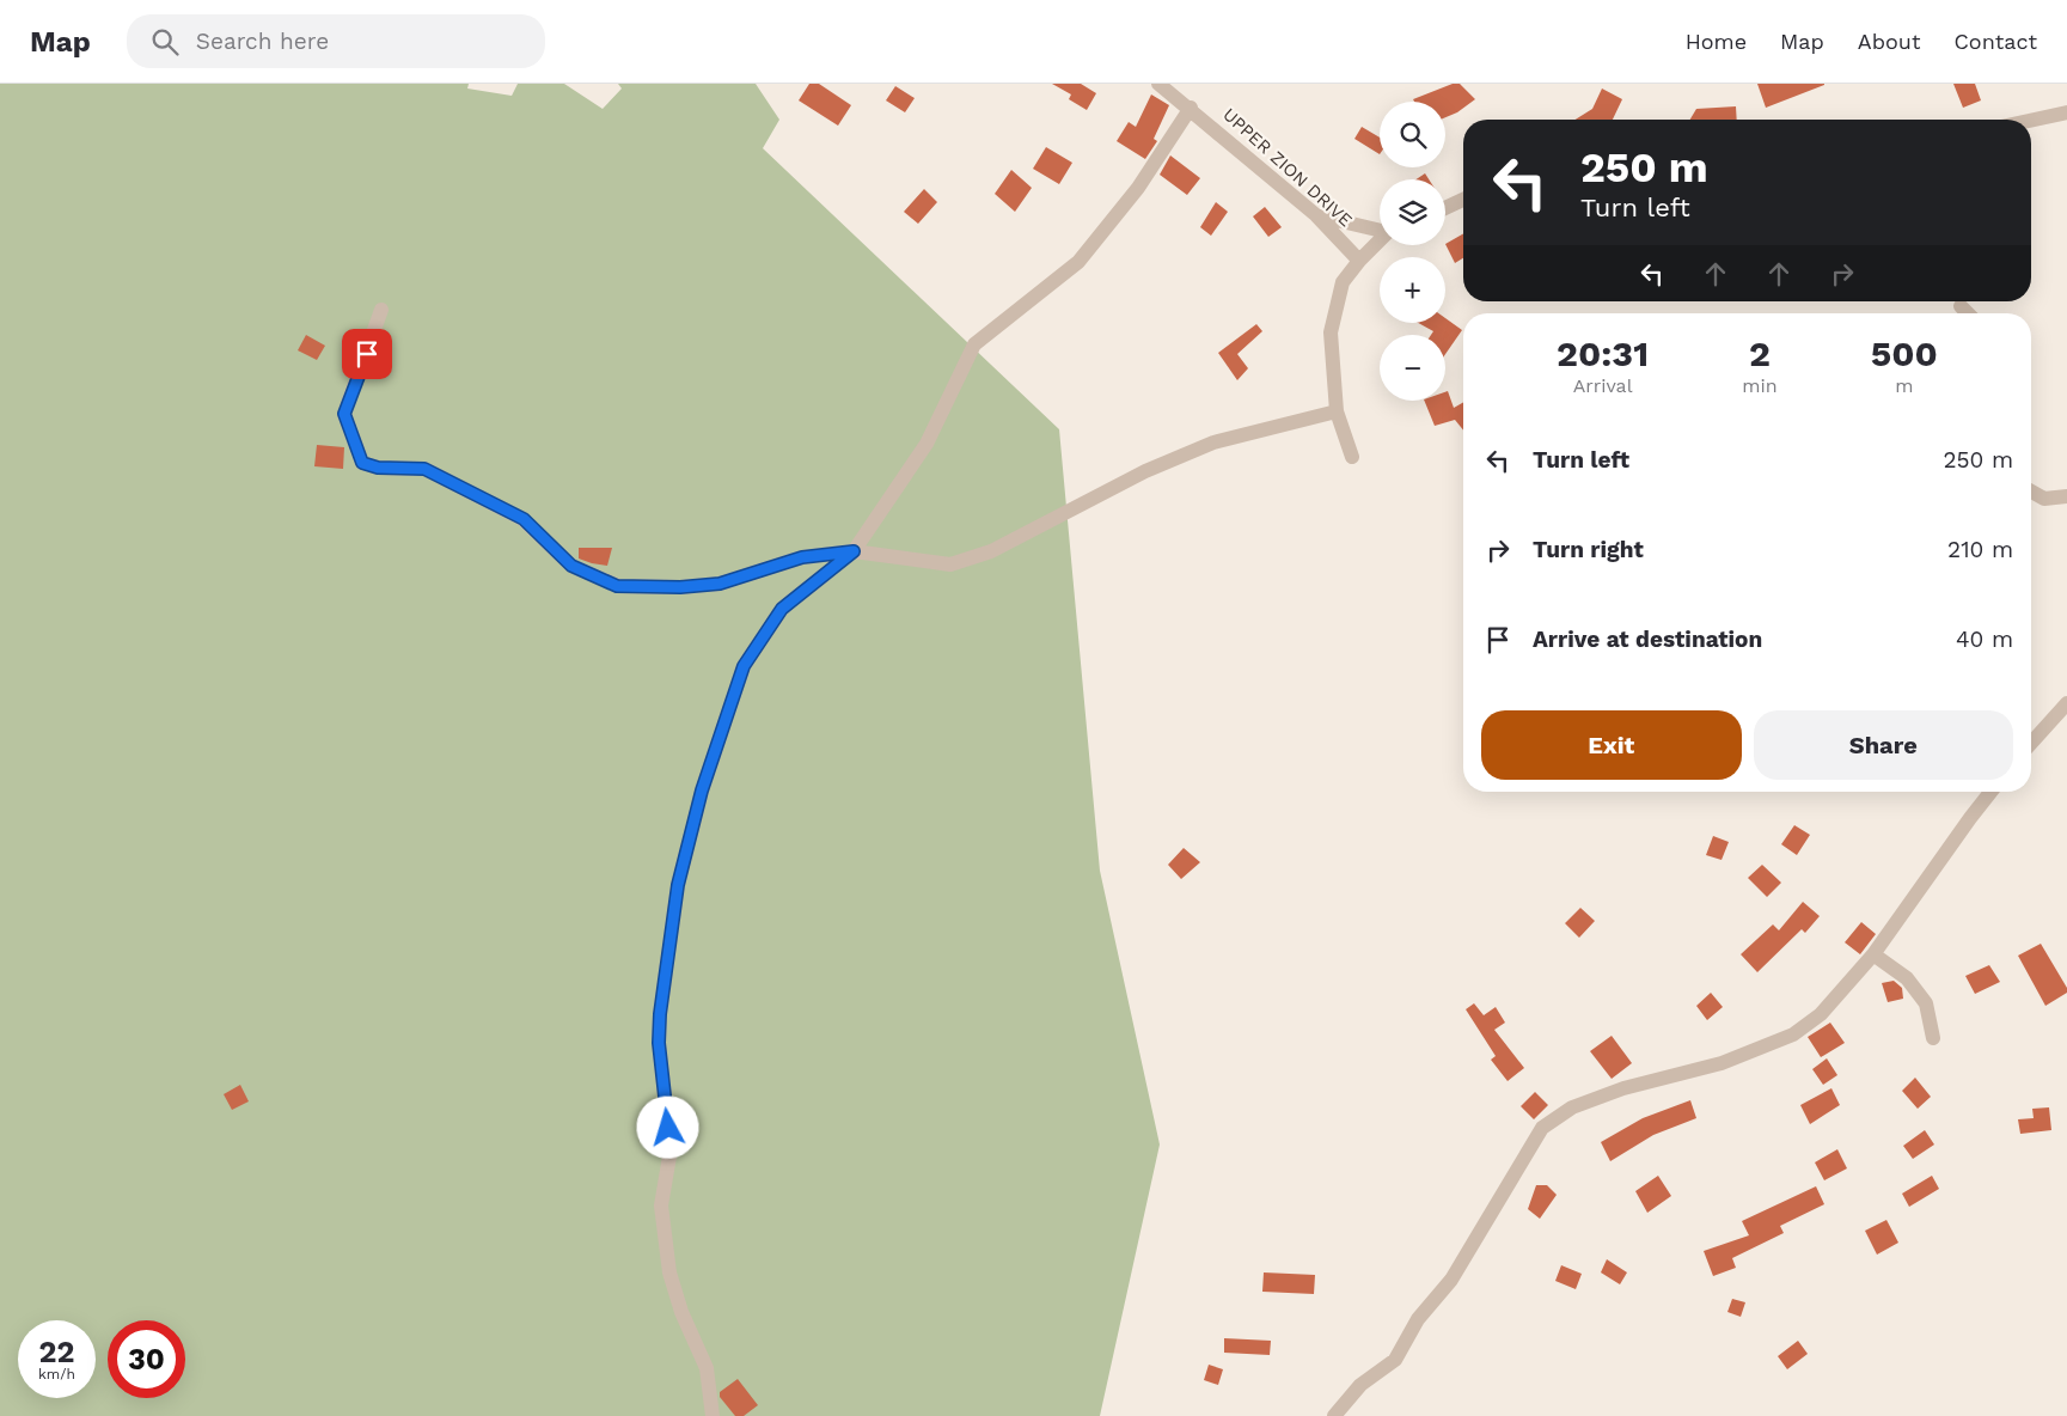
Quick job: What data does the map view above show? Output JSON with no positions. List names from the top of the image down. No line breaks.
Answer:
{"streets":{"street":["UPPER ZION DRIVE"]},"page":{"header":"Map","search":"Search here","nav":["Home","Map","About","Contact"],"map_buttons":["+","−"],"turn":["250 m","Turn left"],"eta":["20:31","Arrival","2","min","500","m"],"list":[{"name":"Turn left","value":"250 m"},{"name":"Turn right","value":"210 m"},{"name":"Arrive at destination","value":"40 m"}],"buttons":["Exit","Share"],"speed":"22 km/h","limit":"30"}}
